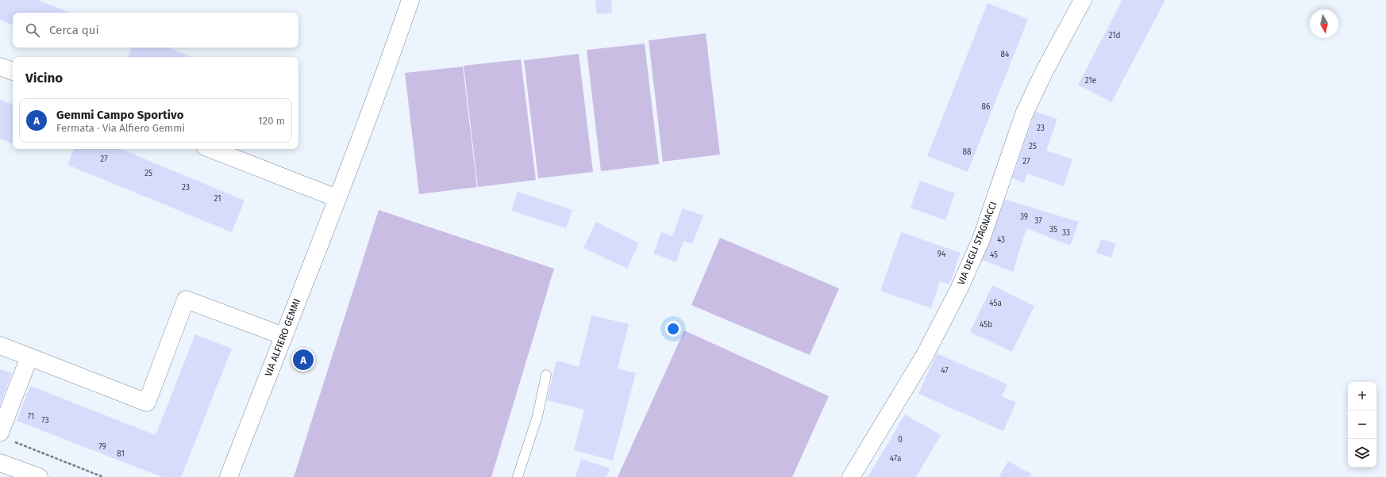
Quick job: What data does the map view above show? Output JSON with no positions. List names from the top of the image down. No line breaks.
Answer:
{"streets":{"street":["VIA DEGLI STAGNACCI","VIA ALFIERO GEMMI"]},"house_numbers":["21d","84","21e","86","23","25","88","27","27","25","23","21","39","37","35","33","43","94","45","45a","45b","47","71","73","0","79","81","47a"],"north":"bottom","page":{"search":"Cerca qui","heading":"Vicino","list":[{"mark":"A","name":"Gemmi Campo Sportivo","note":"Fermata · Via Alfiero Gemmi","value":"120 m"}],"pins":"A","map_buttons":["+","−"]}}
